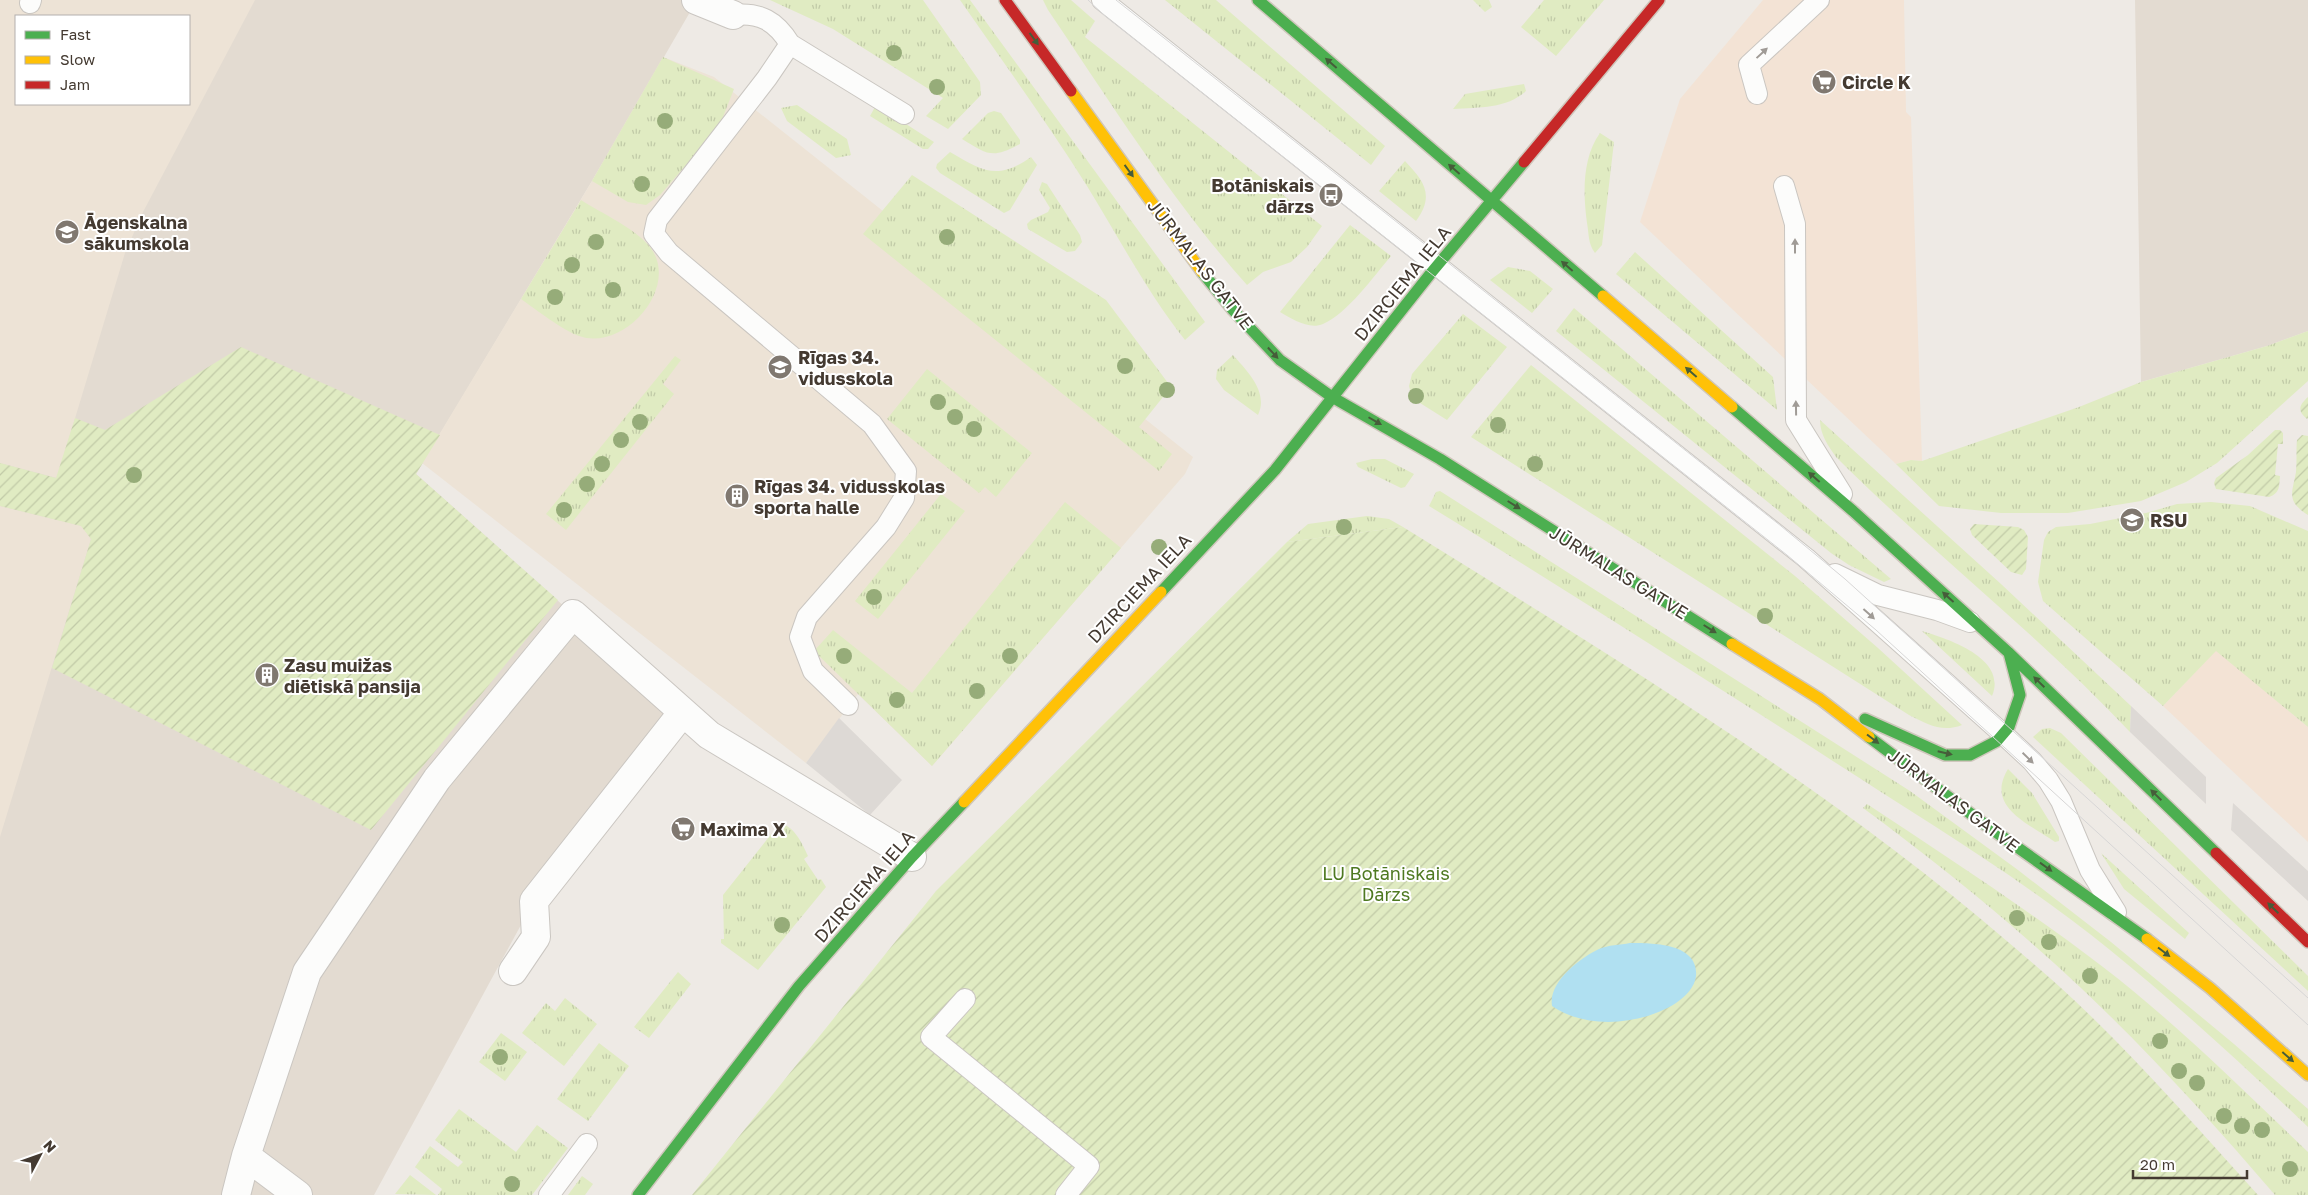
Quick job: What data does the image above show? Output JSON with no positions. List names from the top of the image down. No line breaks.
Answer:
{"streets":{"main road":["JŪRMALAS GATVE","DZIRCIEMA IELA"]},"crossings":[["JŪRMALAS GATVE","DZIRCIEMA IELA"]],"one_way":["JŪRMALAS GATVE"],"parks":["LU Botāniskais Dārzs"],"places":{"supermarket":["Circle K","Maxima X"],"bus stop":["Botāniskais dārzs"],"school or university":["Āgenskalna sākumskola","Rīgas 34. vidusskola","RSU"],"building":["Rīgas 34. vidusskolas sporta halle","Zasu muižas diētiskā pansija"]},"legend":["Fast","Slow","Jam"],"scale_bar":"20 m","north":"top right"}
